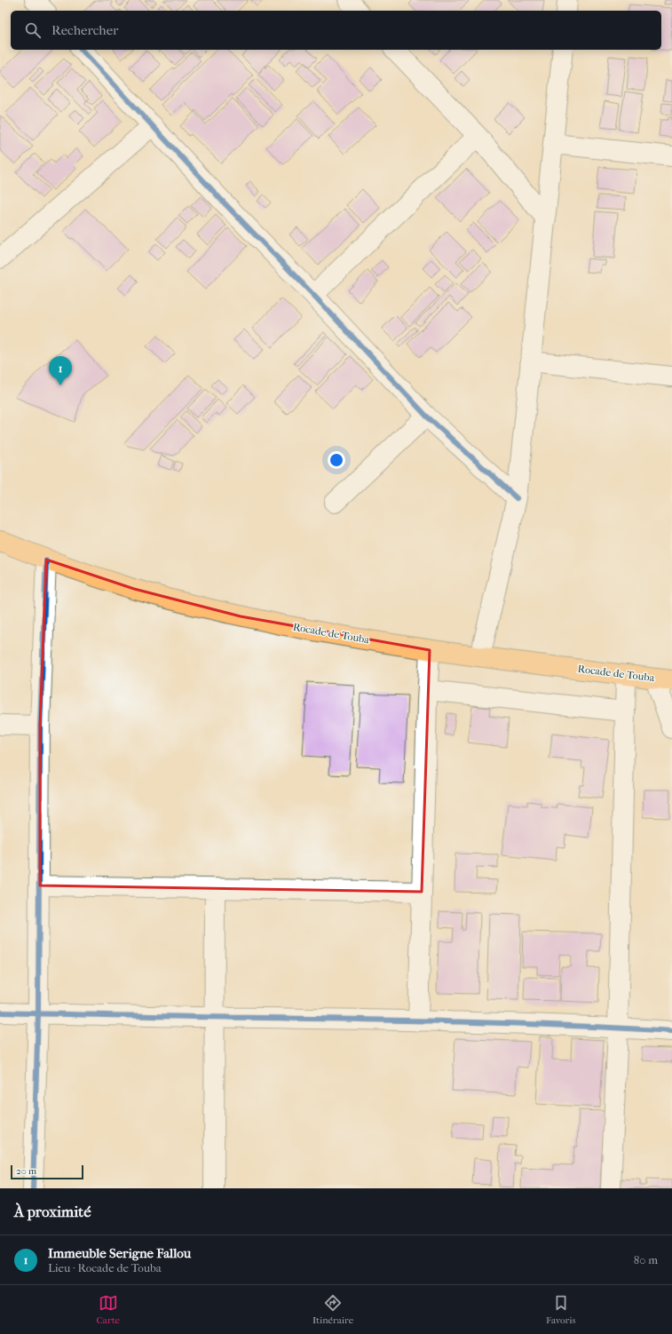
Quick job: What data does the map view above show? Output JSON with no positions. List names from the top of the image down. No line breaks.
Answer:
{"streets":{"main road":["Rocade de Touba"]},"scale_bar":"20 m","page":{"search":"Rechercher","pins":"1","scale":"20 m","heading":"À proximité","list":[{"mark":"1","name":"Immeuble Serigne Fallou","note":"Lieu · Rocade de Touba","value":"80 m"}],"nav":["Carte","Itinéraire","Favoris"]}}
